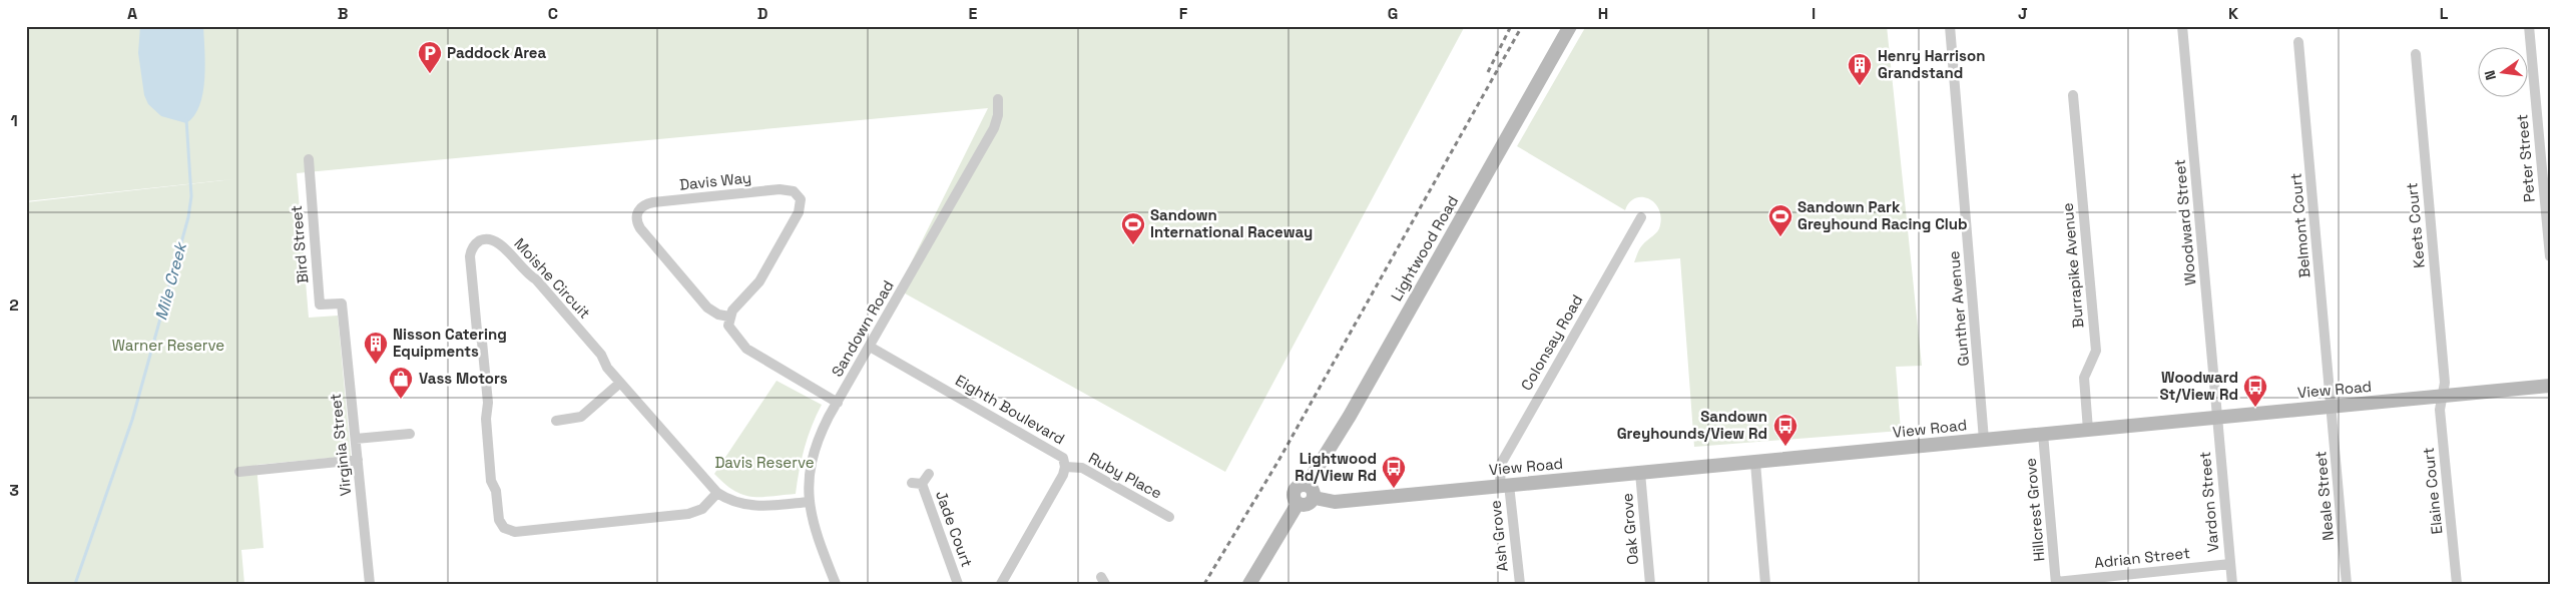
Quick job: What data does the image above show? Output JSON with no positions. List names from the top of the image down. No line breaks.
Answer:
{"streets":{"street":["Peter Street","Davis Way","Woodward Street","Belmont Court","Keets Court","Bird Street","Lightwood Road","Burrapike Avenue","Moishe Circuit","Gunther Avenue","Sandown Road","Colonsay Road","View Road","Eighth Boulevard","Virginia Street","Ruby Place","Elaine Court","Neale Street","Vardon Street","Hillcrest Grove","Jade Court","Oak Grove","Ash Grove","Adrian Street"]},"crossings":[["Woodward Street","View Road"],["Woodward Street","Vardon Street"],["Belmont Court","View Road"],["Belmont Court","Neale Street"],["Keets Court","View Road"],["Keets Court","Elaine Court"],["Bird Street","Virginia Street"],["Lightwood Road","View Road"],["Burrapike Avenue","View Road"],["Moishe Circuit","Sandown Road"],["Gunther Avenue","View Road"],["Sandown Road","Eighth Boulevard"],["Colonsay Road","View Road"],["Colonsay Road","Ash Grove"],["View Road","Elaine Court"],["View Road","Neale Street"],["View Road","Vardon Street"],["View Road","Hillcrest Grove"],["View Road","Oak Grove"],["View Road","Ash Grove"],["Eighth Boulevard","Ruby Place"],["Vardon Street","Adrian Street"],["Hillcrest Grove","Adrian Street"]],"water":["Mile Creek"],"parks":["Warner Reserve","Davis Reserve"],"places":{"parking":["Paddock Area"],"building":["Henry Harrison Grandstand","Nisson Catering Equipments"],"sports":["Sandown Park Greyhound Racing Club","Sandown International Raceway"],"shop":["Vass Motors"],"bus stop":["Woodward St/View Rd","Sandown Greyhounds/View Rd","Lightwood Rd/View Rd"]},"north":"left","grid":{"columns":["A","B","C","D","E","F","G","H","I","J","K","L"],"rows":["1","2","3"]}}
